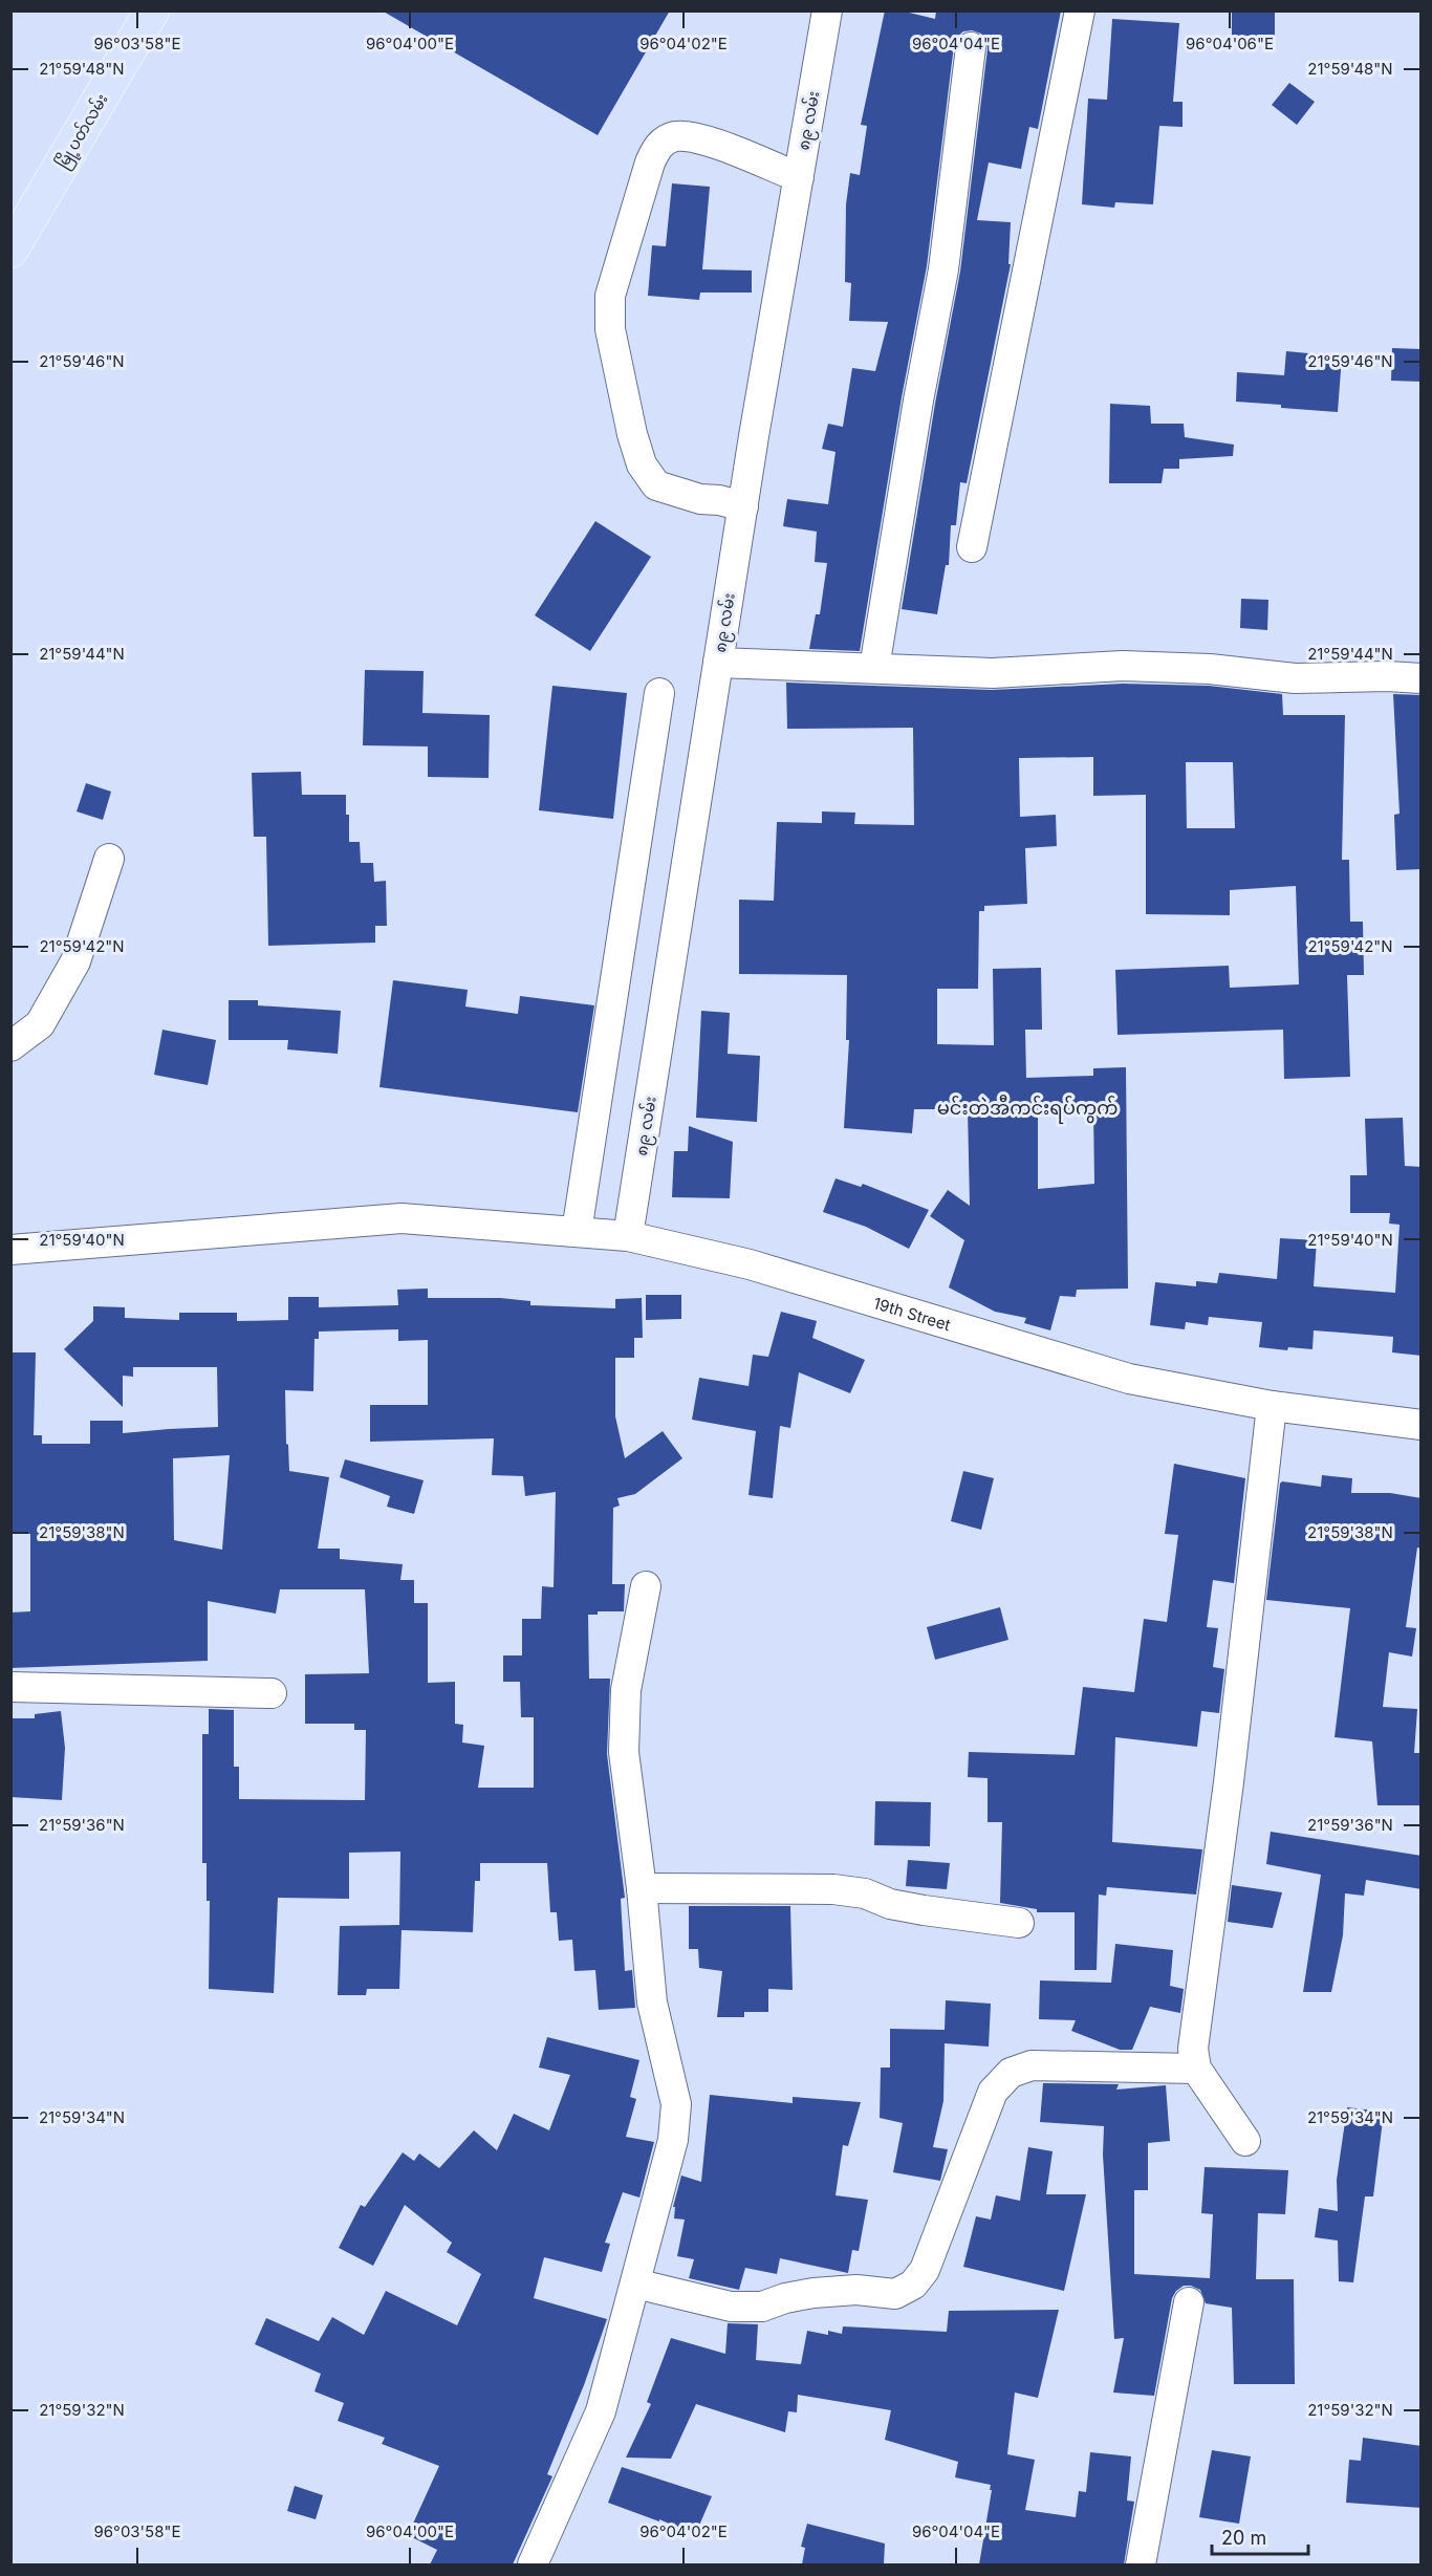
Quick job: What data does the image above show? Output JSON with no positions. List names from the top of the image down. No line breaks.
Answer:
{"streets":{"main road":["မြို့ပတ်လမ်း"],"street":["၈၉ လမ်း","19th Street"]},"crossings":[["၈၉ လမ်း","19th Street"]],"districts":["မင်းတဲအီကင်းရပ်ကွက်"],"scale_bar":"20 m","coordinates":["96°03'58\"E","96°04'00\"E","96°04'02\"E","96°04'04\"E","96°04'06\"E","21°59'48\"N","21°59'46\"N","21°59'44\"N","21°59'42\"N","21°59'40\"N","21°59'38\"N","21°59'36\"N","21°59'34\"N","21°59'32\"N"]}
